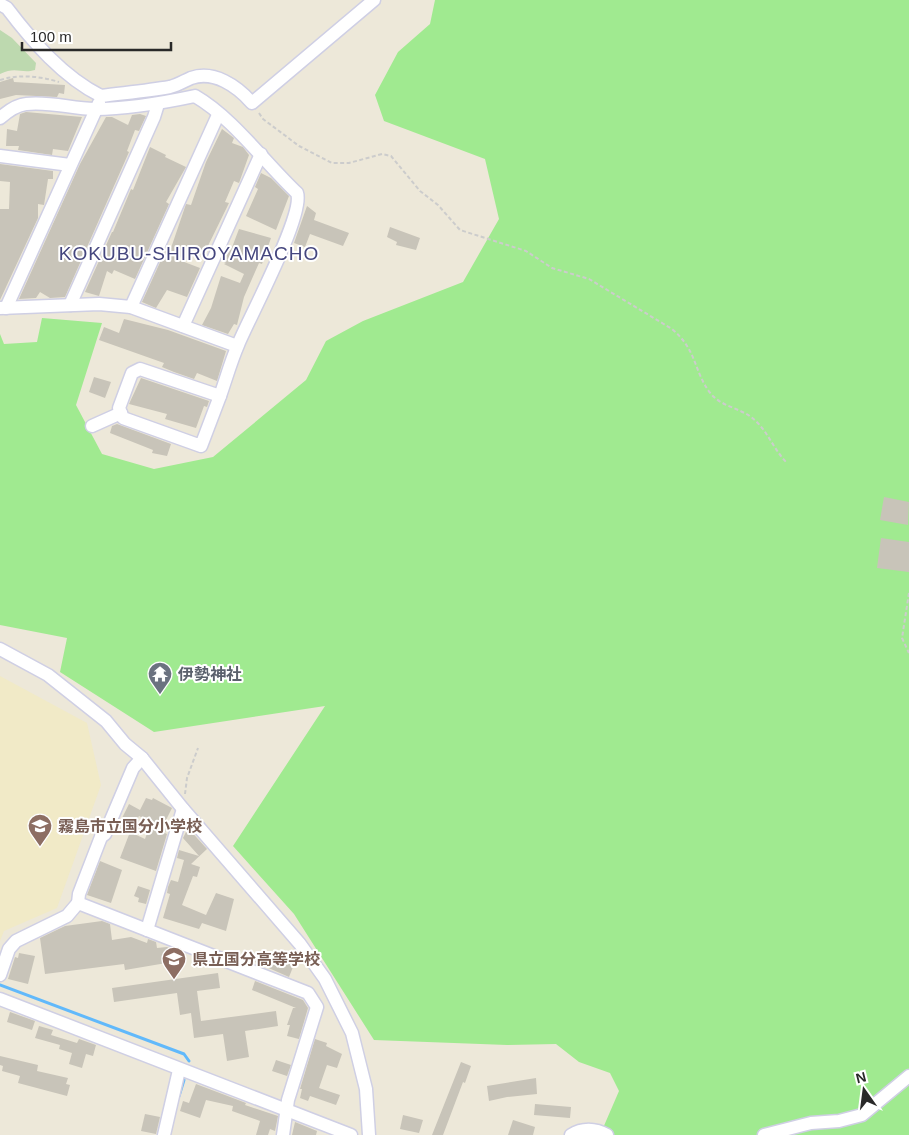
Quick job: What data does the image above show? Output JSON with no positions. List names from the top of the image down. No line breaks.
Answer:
{"districts":["KOKUBU-SHIROYAMACHO"],"places":{"temple":["伊勢神社"],"school or university":["霧島市立国分小学校","県立国分高等学校"]},"scale_bar":"100 m","north":"top"}
